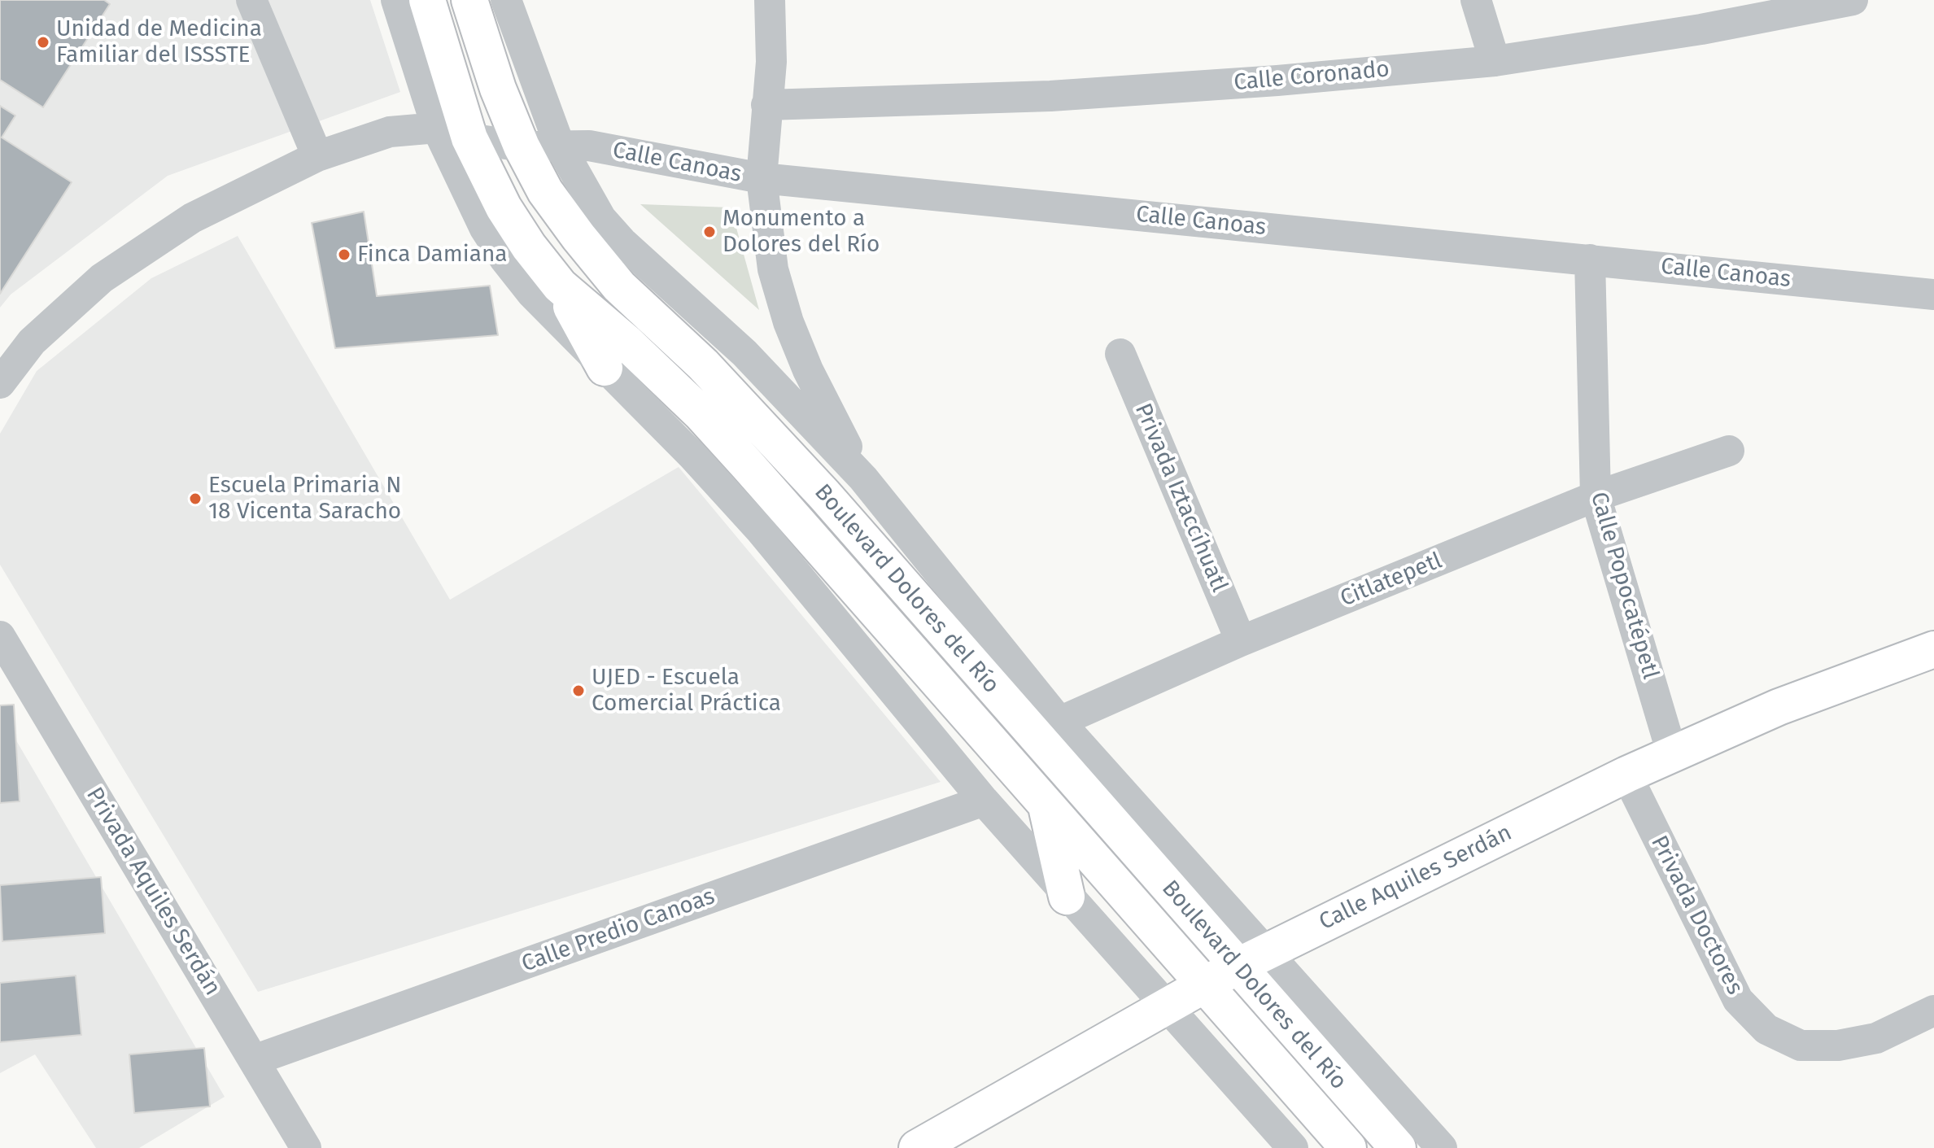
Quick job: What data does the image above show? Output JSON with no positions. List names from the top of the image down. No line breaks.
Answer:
{"streets":{"main road":["Boulevard Dolores del Río","Calle Aquiles Serdán"],"street":["Calle Coronado","Calle Canoas","Privada Iztaccíhuatl","Citlatepetl","Calle Popocatépetl","Privada Aquiles Serdán","Privada Doctores","Calle Predio Canoas"]},"crossings":[["Calle Canoas","Calle Popocatépetl"],["Calle Canoas","Boulevard Dolores del Río"],["Privada Iztaccíhuatl","Citlatepetl"],["Citlatepetl","Calle Popocatépetl"],["Calle Popocatépetl","Calle Aquiles Serdán"],["Boulevard Dolores del Río","Calle Aquiles Serdán"],["Calle Aquiles Serdán","Privada Doctores"],["Privada Aquiles Serdán","Calle Predio Canoas"]],"places":["Unidad de Medicina Familiar del ISSSTE","Monumento a Dolores del Río","Finca Damiana","Escuela Primaria N 18 Vicenta Saracho","UJED - Escuela Comercial Práctica"]}
